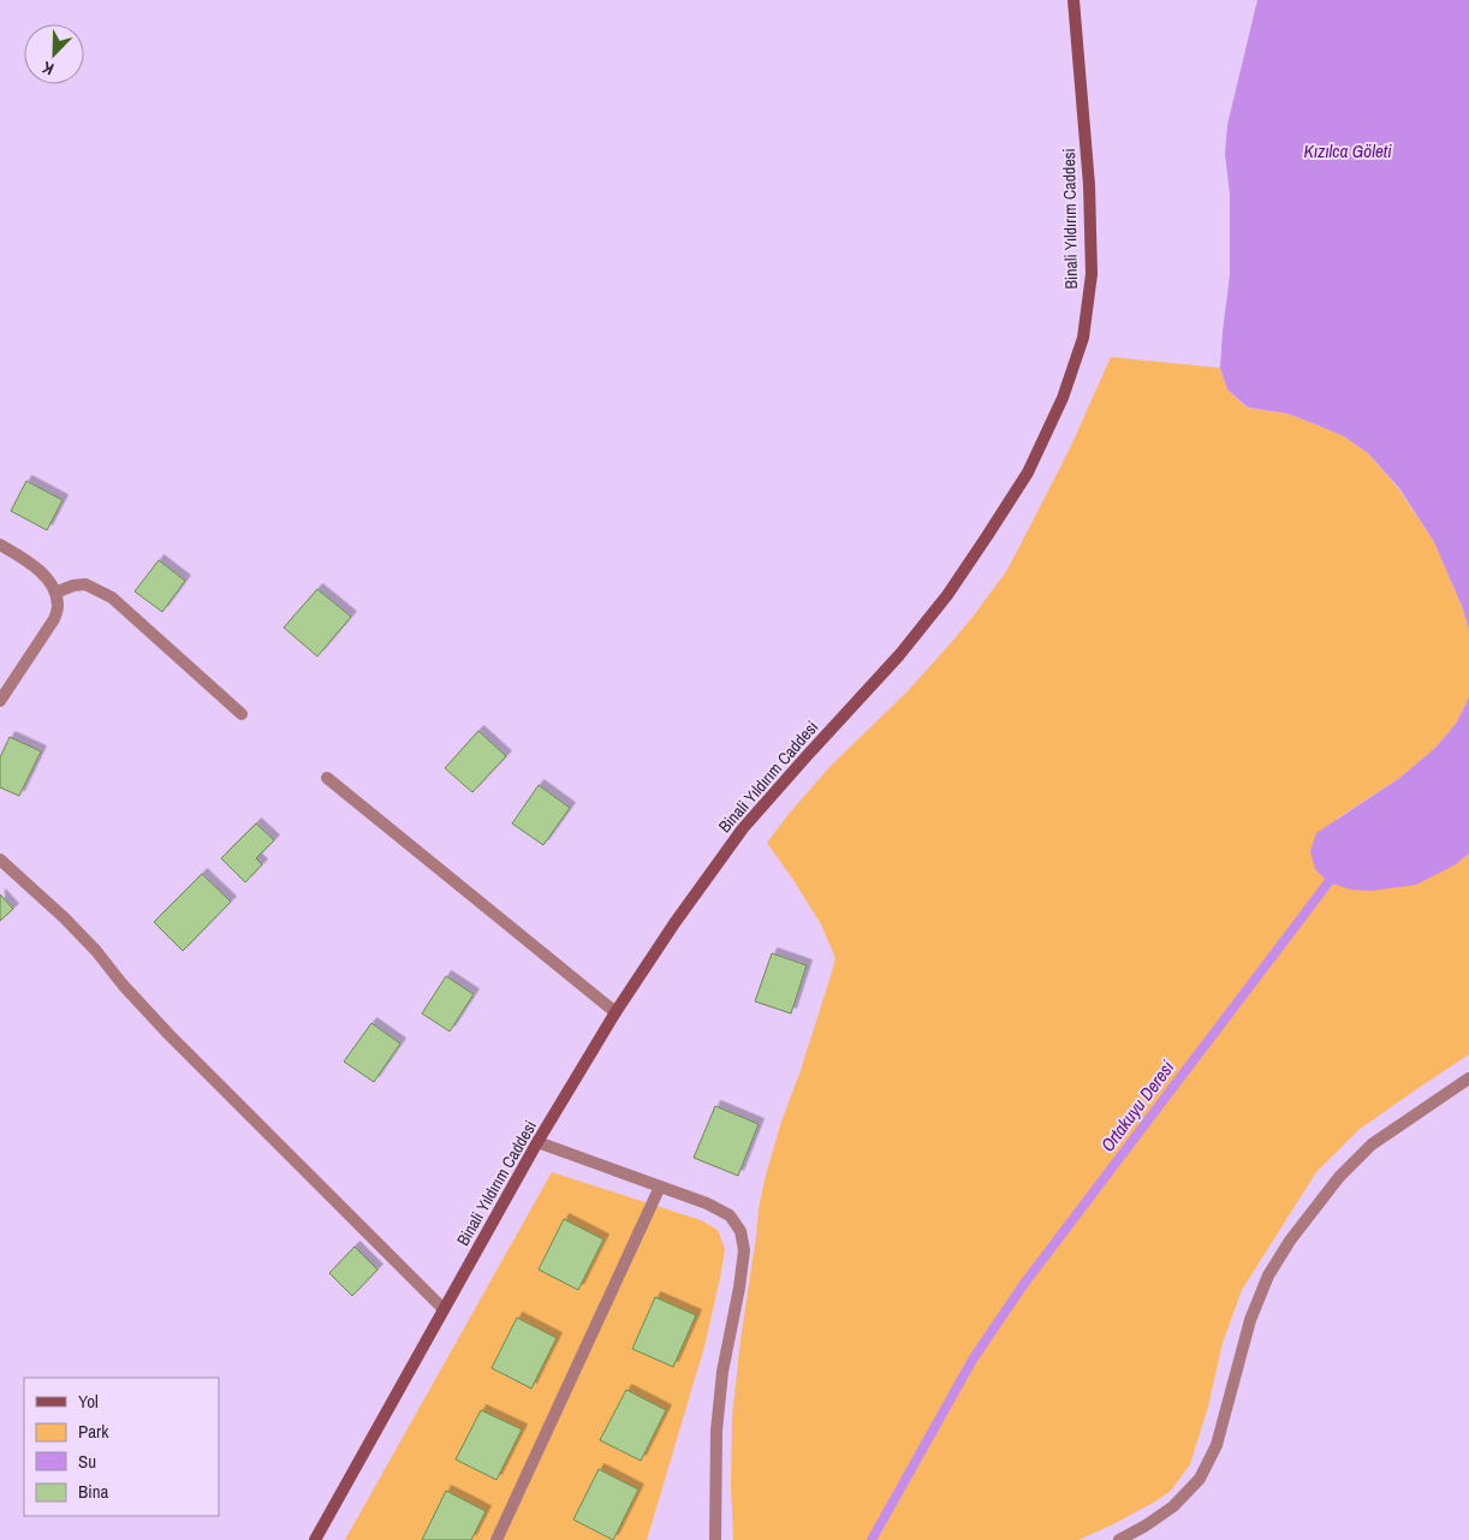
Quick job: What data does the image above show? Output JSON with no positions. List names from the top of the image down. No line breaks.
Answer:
{"streets":{"street":["Binali Yıldırım Caddesi"]},"water":["Kızılca Göleti","Ortakuyu Deresi"],"legend":["Yol","Park","Su","Bina"],"north":"bottom left"}
